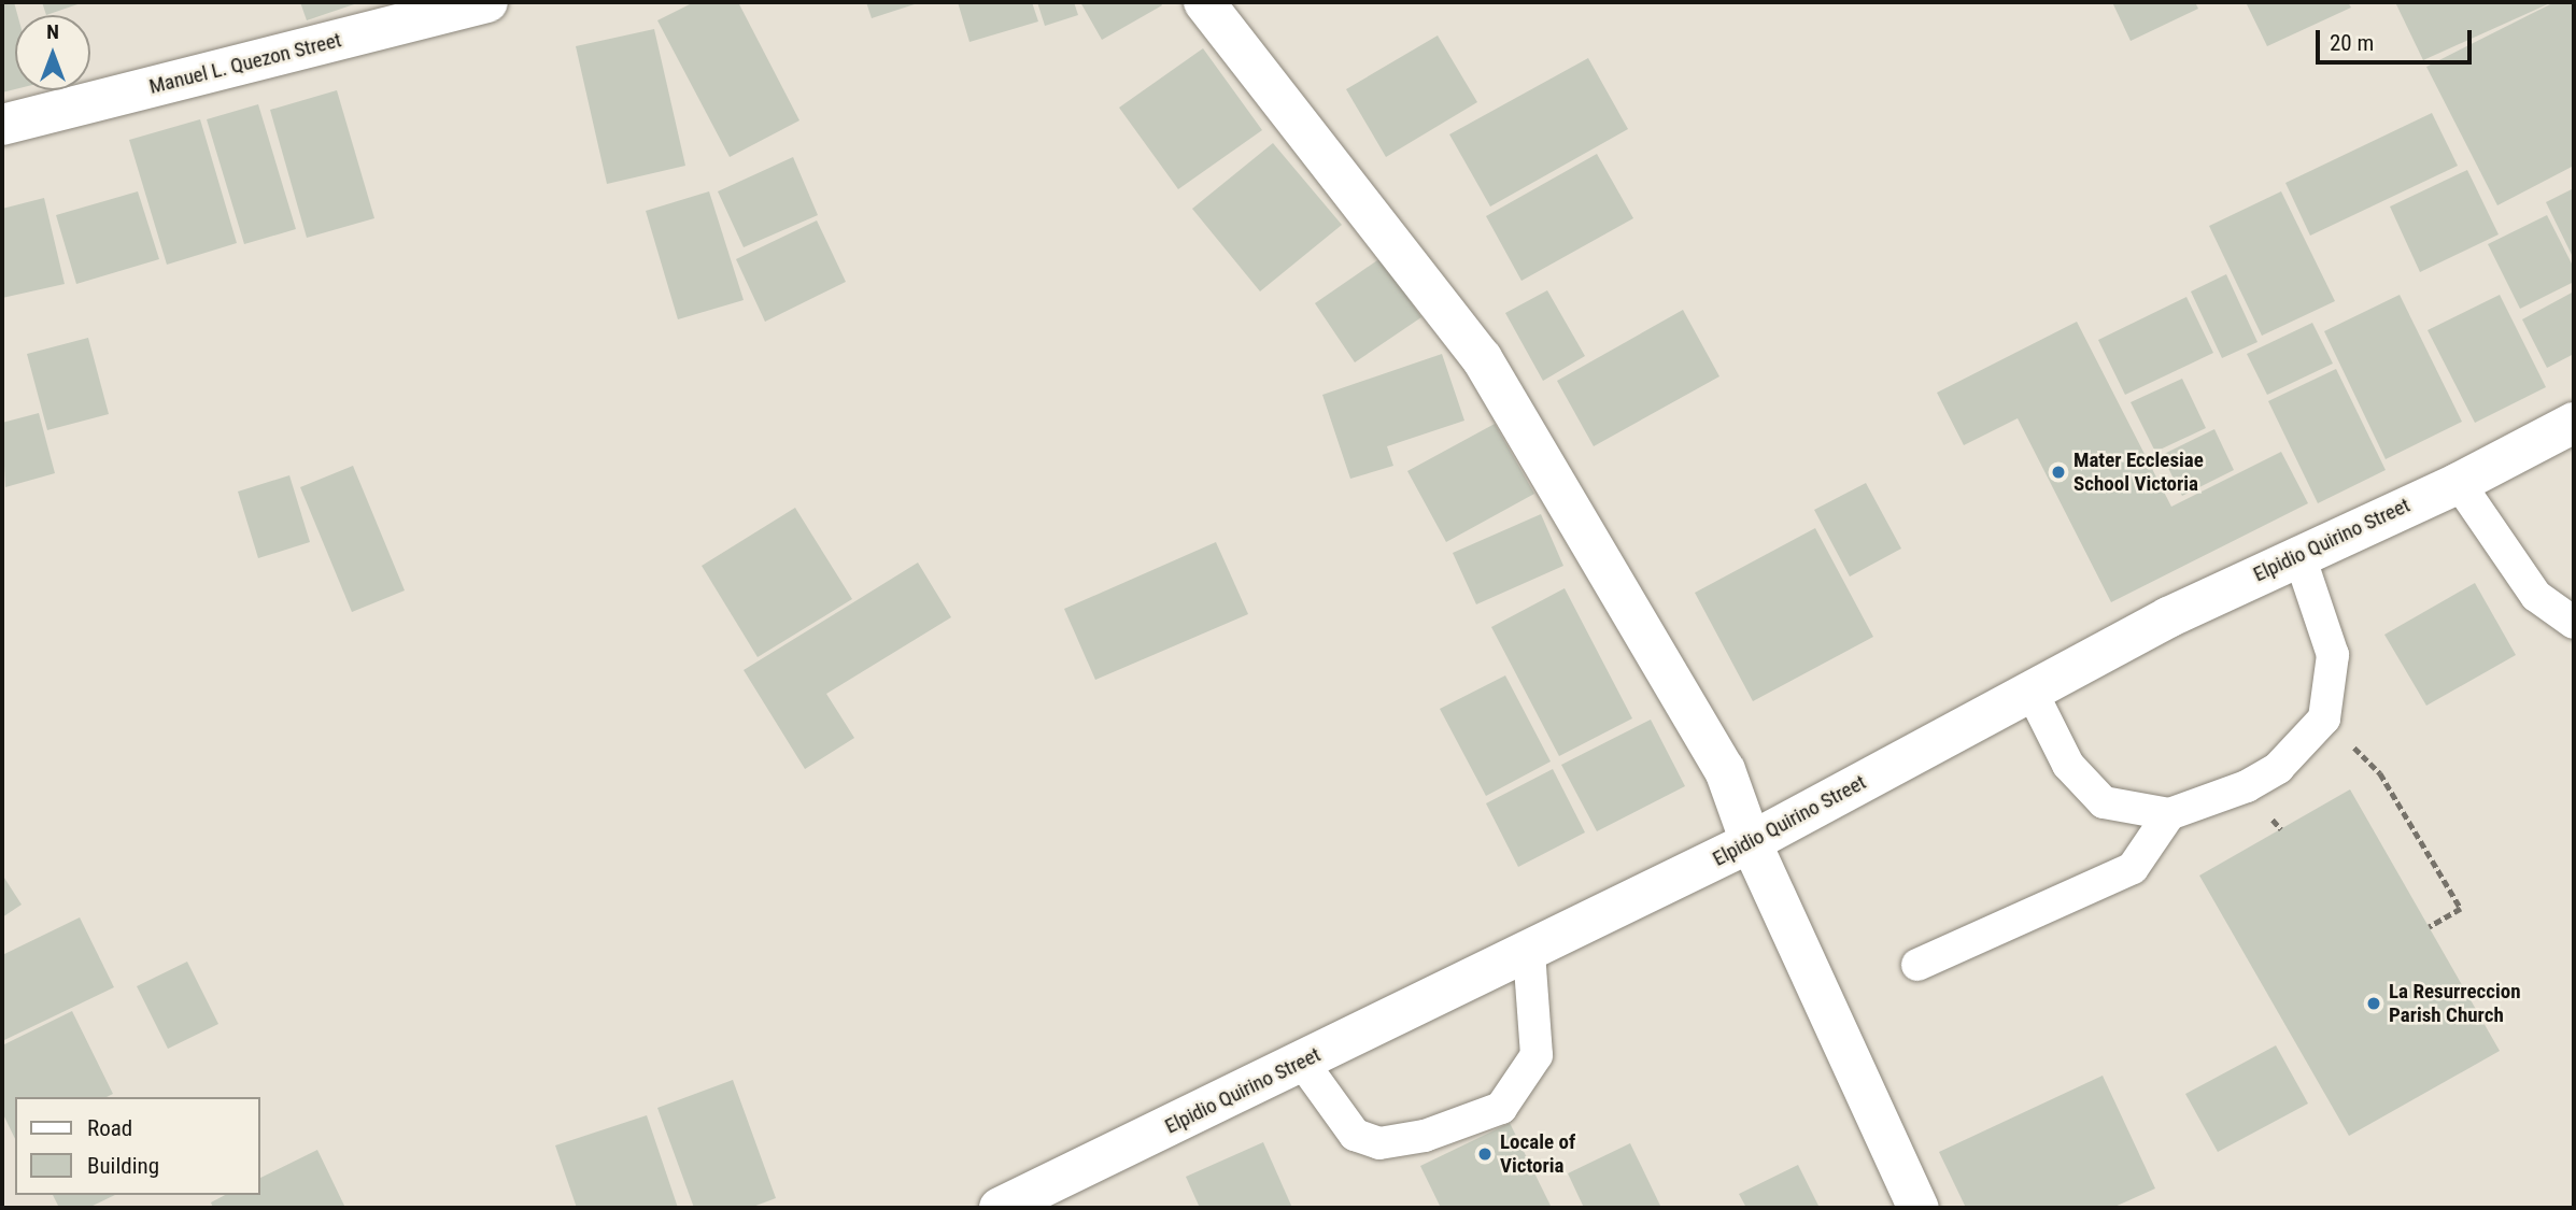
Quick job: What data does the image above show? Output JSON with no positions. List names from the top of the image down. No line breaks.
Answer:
{"streets":{"street":["Manuel L. Quezon Street","Elpidio Quirino Street"]},"places":["Mater Ecclesiae School Victoria","La Resurreccion Parish Church","Locale of Victoria"],"legend":["Road","Building"],"scale_bar":"20 m","north":"top"}
